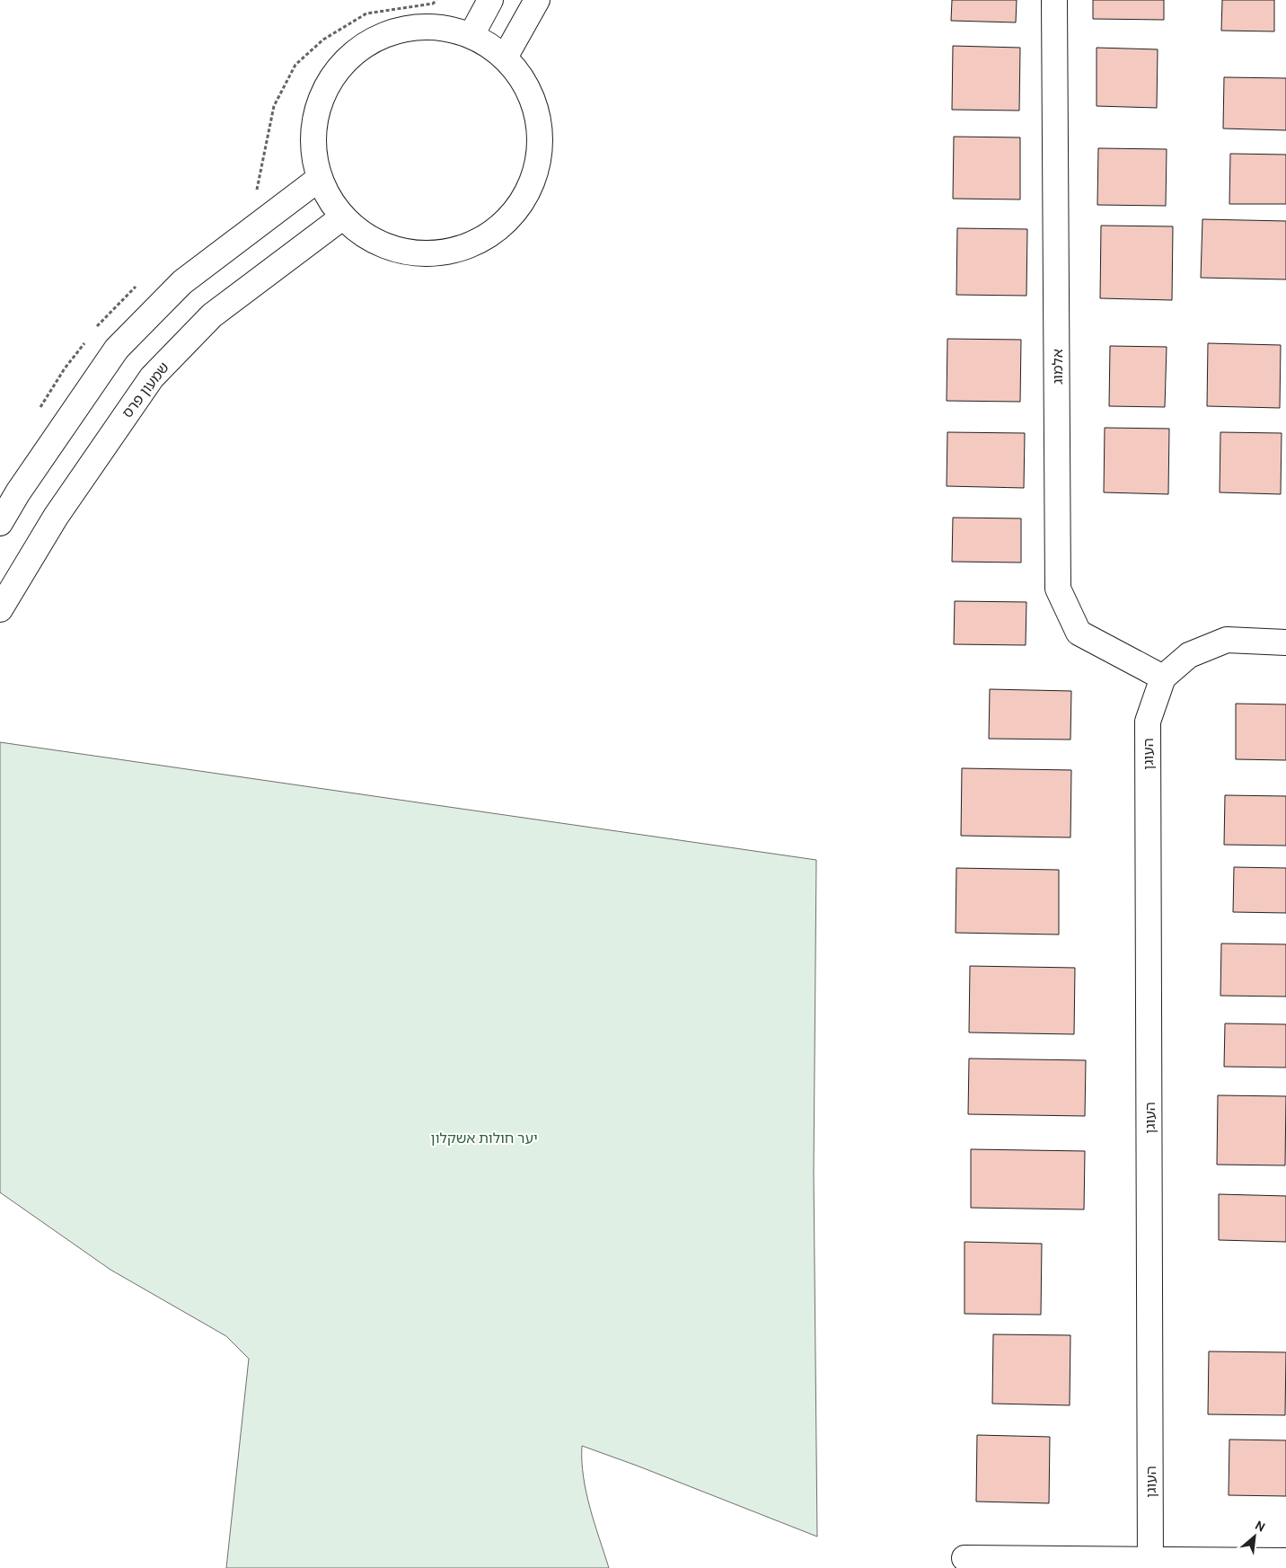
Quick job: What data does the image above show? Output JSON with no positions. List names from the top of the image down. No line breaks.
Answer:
{"streets":{"street":["אלמוג","שמעון פרס","העוגן"]},"crossings":[["אלמוג","העוגן"]],"parks":["יער חולות אשקלון"],"north":"top right"}
